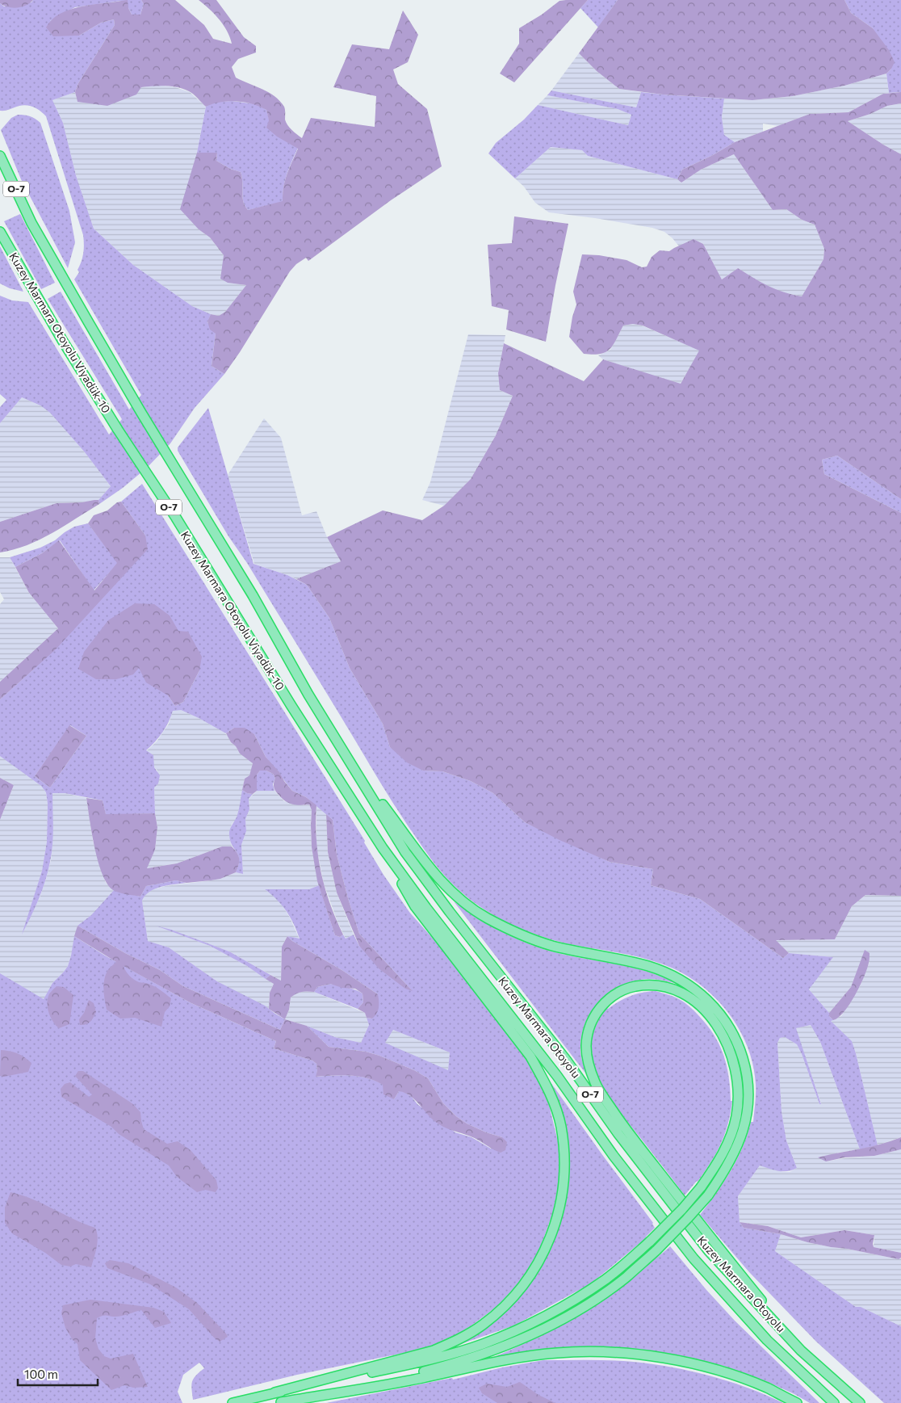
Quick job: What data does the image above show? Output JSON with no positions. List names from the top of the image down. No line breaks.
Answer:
{"streets":{"highway":["O-7","Kuzey Marmara Otoyolu Viyadük-10","Kuzey Marmara Otoyolu"]},"crossings":[["Kuzey Marmara Otoyolu Viyadük-10","Kuzey Marmara Otoyolu"]],"scale_bar":"100 m"}
